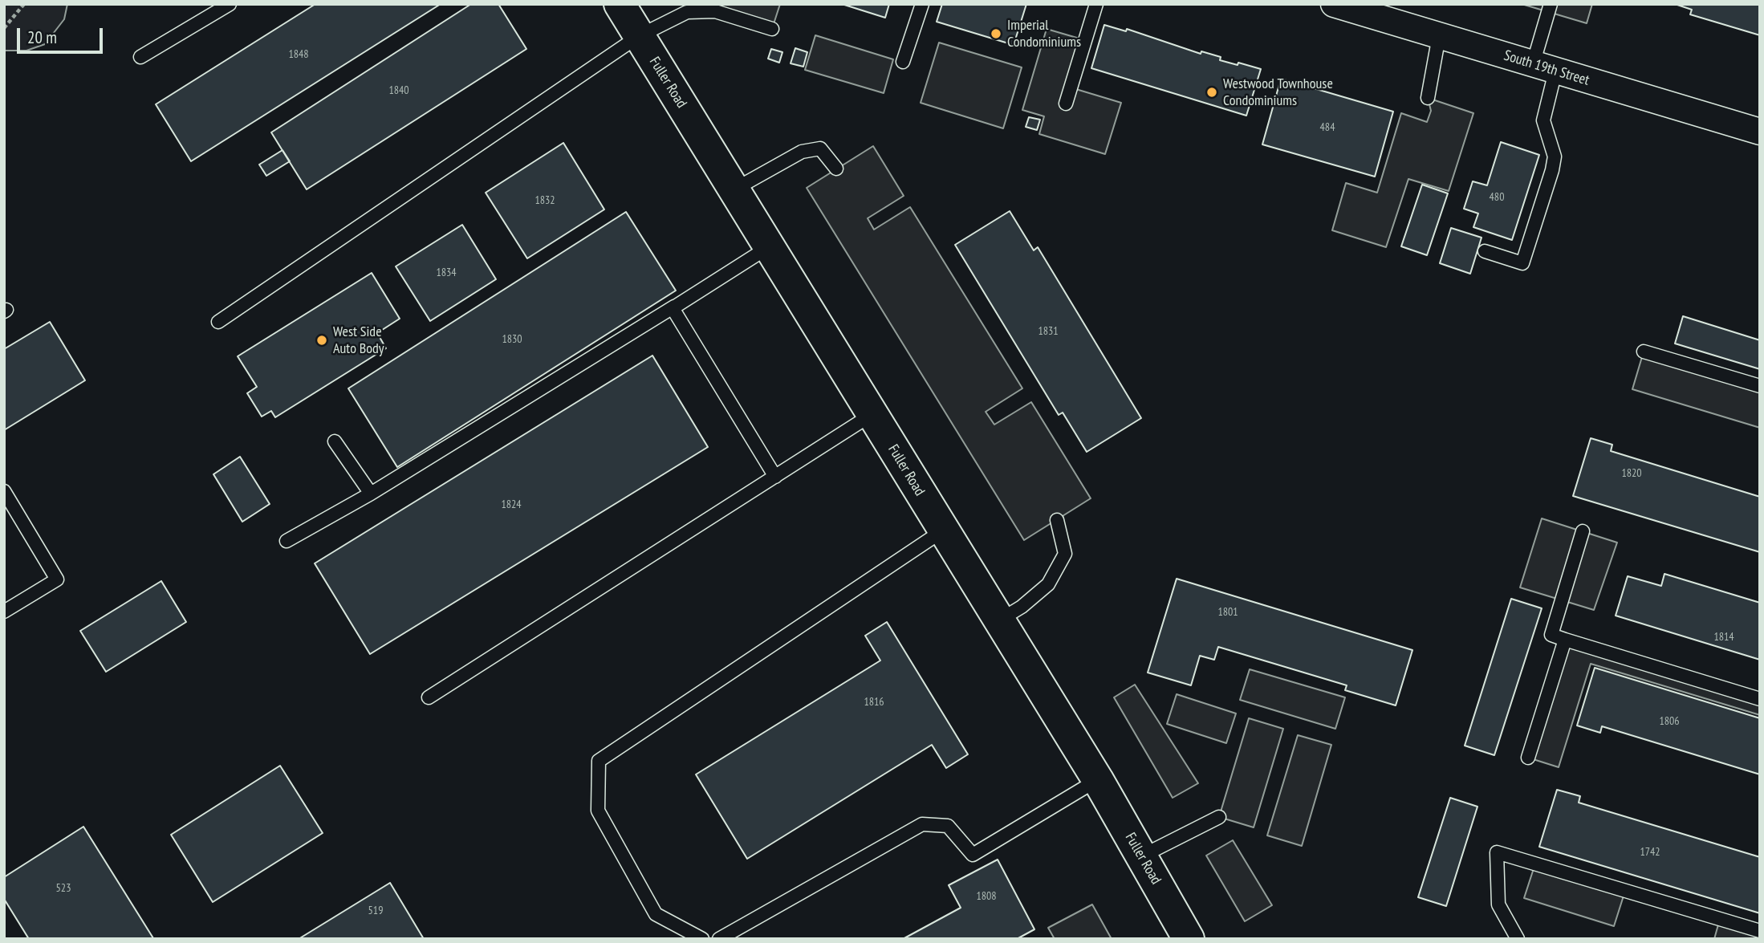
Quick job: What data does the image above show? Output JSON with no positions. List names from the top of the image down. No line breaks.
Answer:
{"streets":{"street":["South 19th Street","Fuller Road"]},"places":["Imperial Condominiums","Westwood Townhouse Condominiums","West Side Auto Body"],"house_numbers":["1848","1840","484","480","1832","1834","1831","1830","1820","1824","1801","1814","1816","1806","1742","523","1808","519"],"scale_bar":"20 m"}
